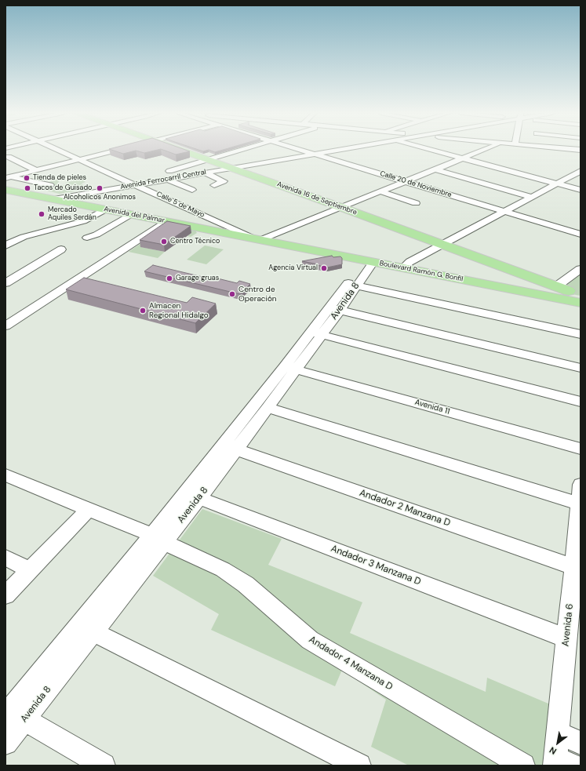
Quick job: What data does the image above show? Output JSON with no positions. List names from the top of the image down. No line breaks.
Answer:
{"streets":{"main road":["Avenida 16 de Septiembre","Avenida del Palmar","Boulevard Ramón G. Bonfil"],"street":["Avenida Ferrocarril Central","Calle 20 de Noviembre","Calle 5 de Mayo","Avenida 8","Avenida 11","Andador 2 Manzana D","Andador 3 Manzana D","Avenida 6","Andador 4 Manzana D"]},"crossings":[["Avenida Ferrocarril Central","Calle 20 de Noviembre"],["Avenida Ferrocarril Central","Avenida 16 de Septiembre"],["Avenida Ferrocarril Central","Calle 5 de Mayo"],["Avenida Ferrocarril Central","Avenida del Palmar"],["Calle 5 de Mayo","Avenida del Palmar"],["Calle 5 de Mayo","Boulevard Ramón G. Bonfil"],["Avenida del Palmar","Boulevard Ramón G. Bonfil"],["Boulevard Ramón G. Bonfil","Avenida 8"],["Avenida 8","Avenida 11"],["Avenida 8","Andador 2 Manzana D"],["Avenida 8","Andador 3 Manzana D"],["Avenida 8","Andador 4 Manzana D"],["Andador 2 Manzana D","Avenida 6"],["Andador 3 Manzana D","Avenida 6"]],"places":["Tienda de pieles","Tacos de Guisado","Alcoholicos Anonimos","Mercado Aquiles Serdán","Centro Técnico","Agencia Virtual","Garage gruas","Centro de Operación","Almacen Regional Hidalgo"],"north":"bottom left"}
